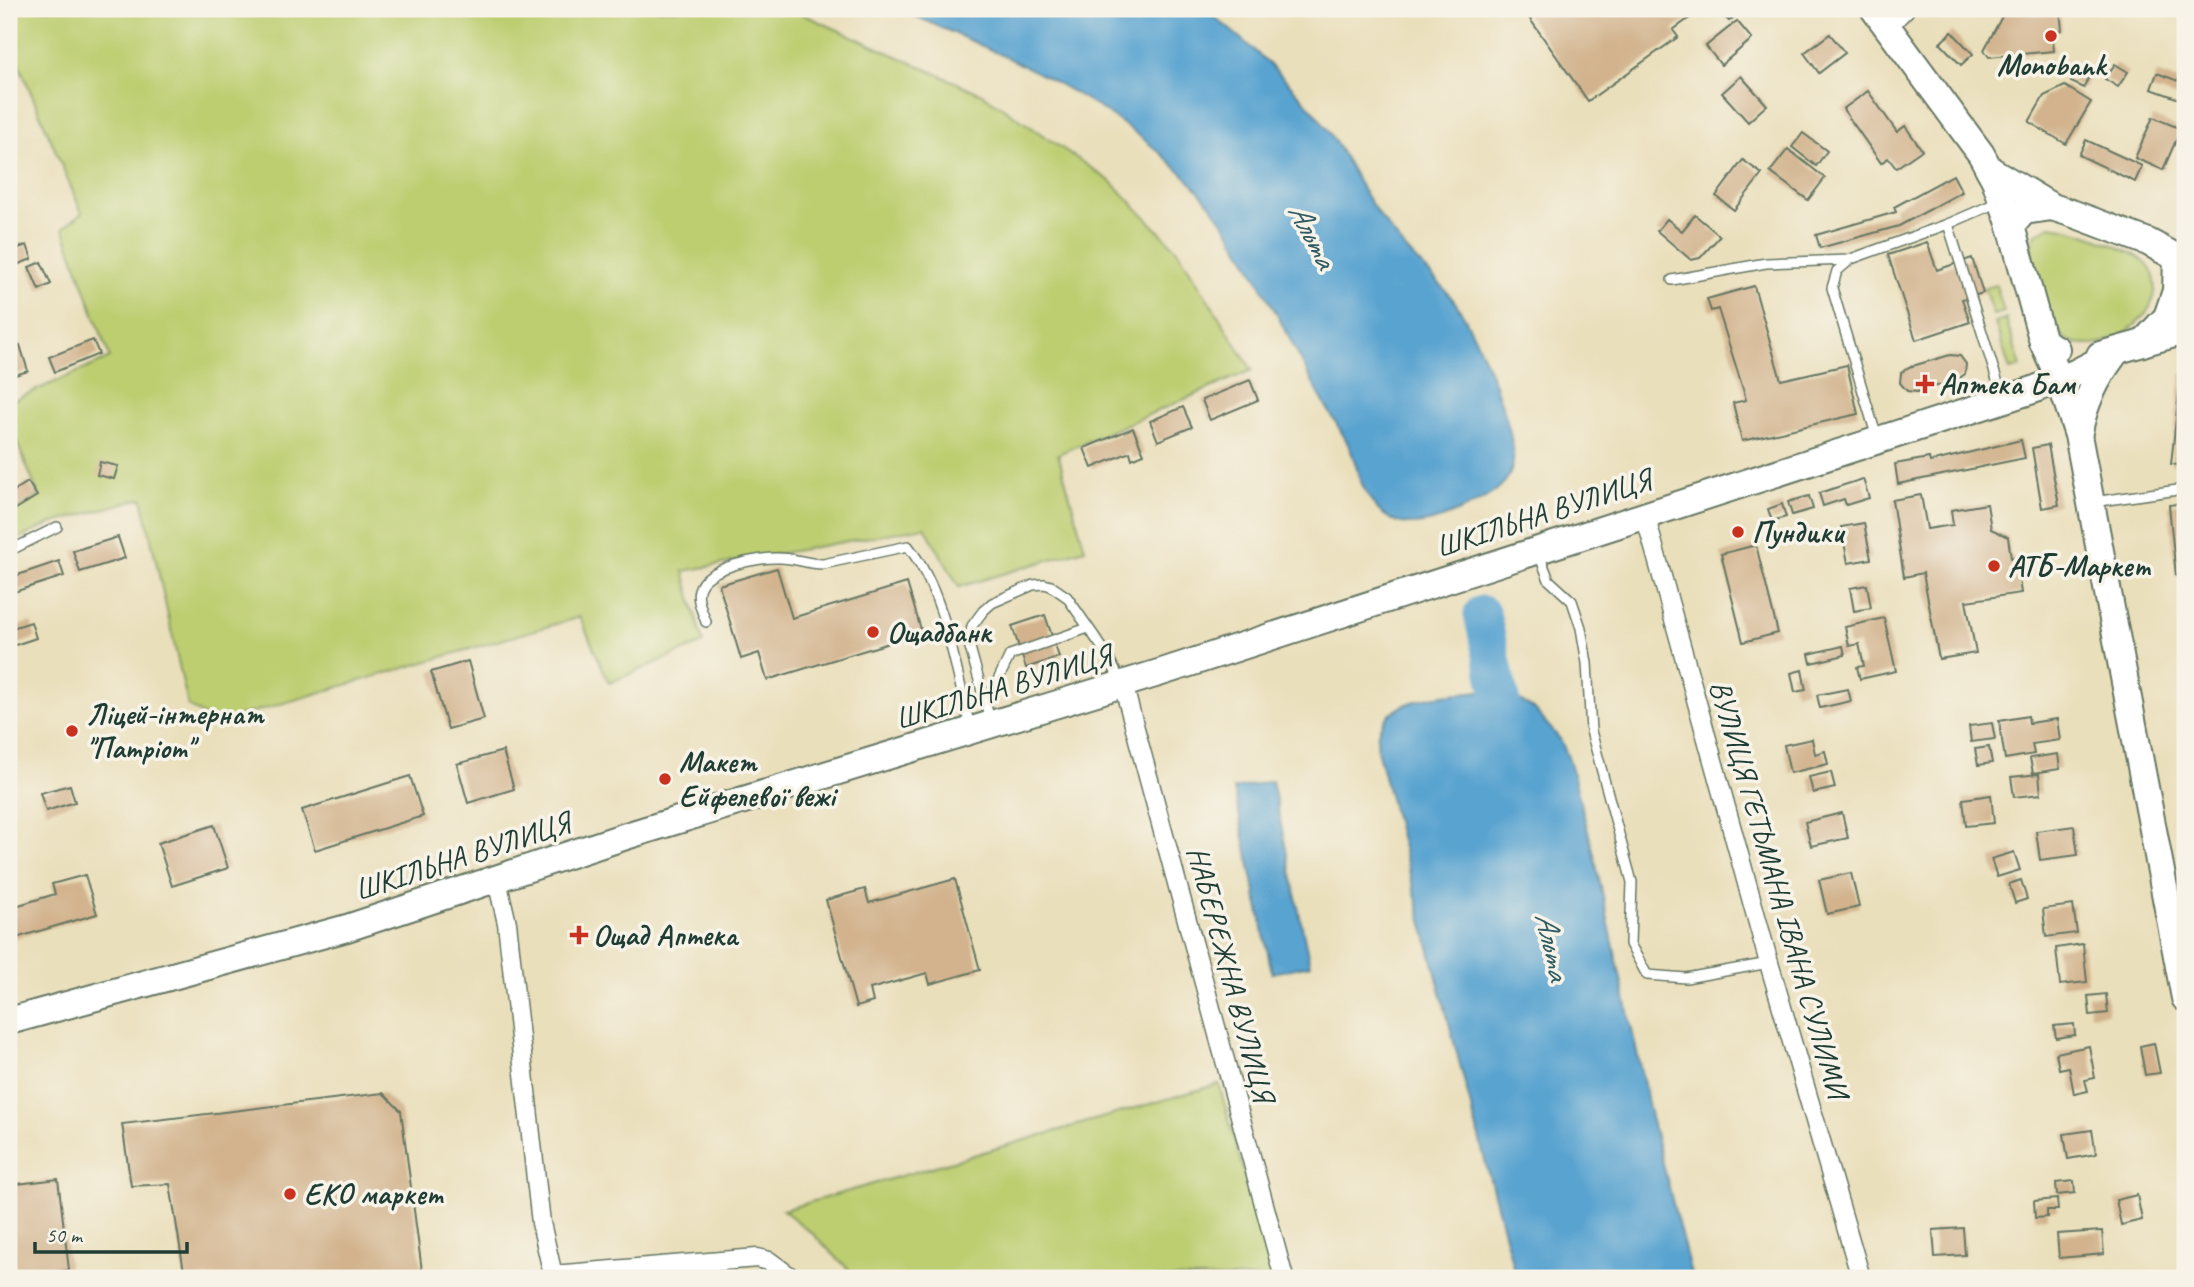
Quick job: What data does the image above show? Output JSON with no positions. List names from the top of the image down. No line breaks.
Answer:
{"streets":{"main road":["ШКІЛЬНА ВУЛИЦЯ"],"street":["ВУЛИЦЯ ГЕТЬМАНА ІВАНА СУЛИМИ","НАБЕРЕЖНА ВУЛИЦЯ"]},"crossings":[["ШКІЛЬНА ВУЛИЦЯ","ВУЛИЦЯ ГЕТЬМАНА ІВАНА СУЛИМИ"],["ШКІЛЬНА ВУЛИЦЯ","НАБЕРЕЖНА ВУЛИЦЯ"]],"water":["Альта"],"places":{"other":["Monobank","Пундики","АТБ-Маркет","Ощадбанк","Ліцей-інтернат \"Патріот\"","Макет Ейфелевої вежі","ЕКО маркет"],"health":["Аптека Бам","Ощад Аптека"]},"scale_bar":"50 m"}
